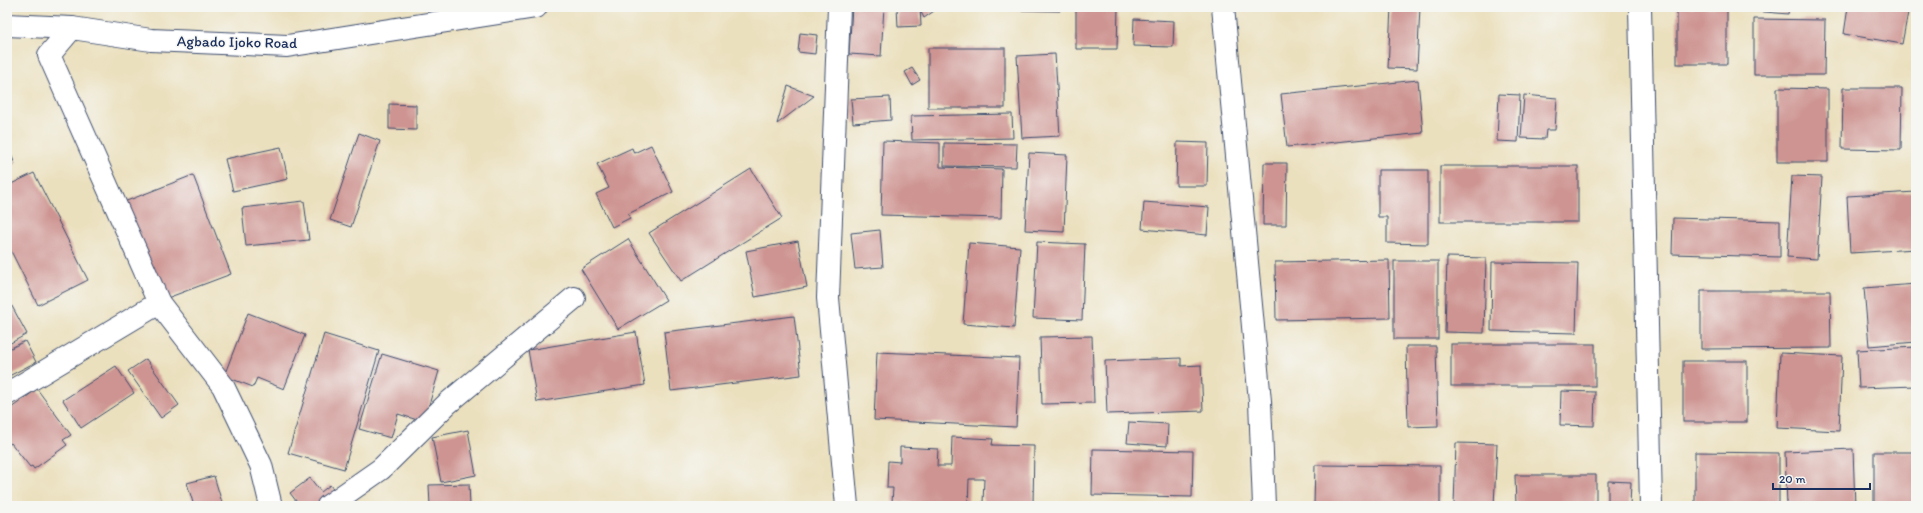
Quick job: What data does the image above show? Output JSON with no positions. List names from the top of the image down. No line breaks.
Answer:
{"streets":{"street":["Agbado Ijoko Road"]},"scale_bar":"20 m"}
